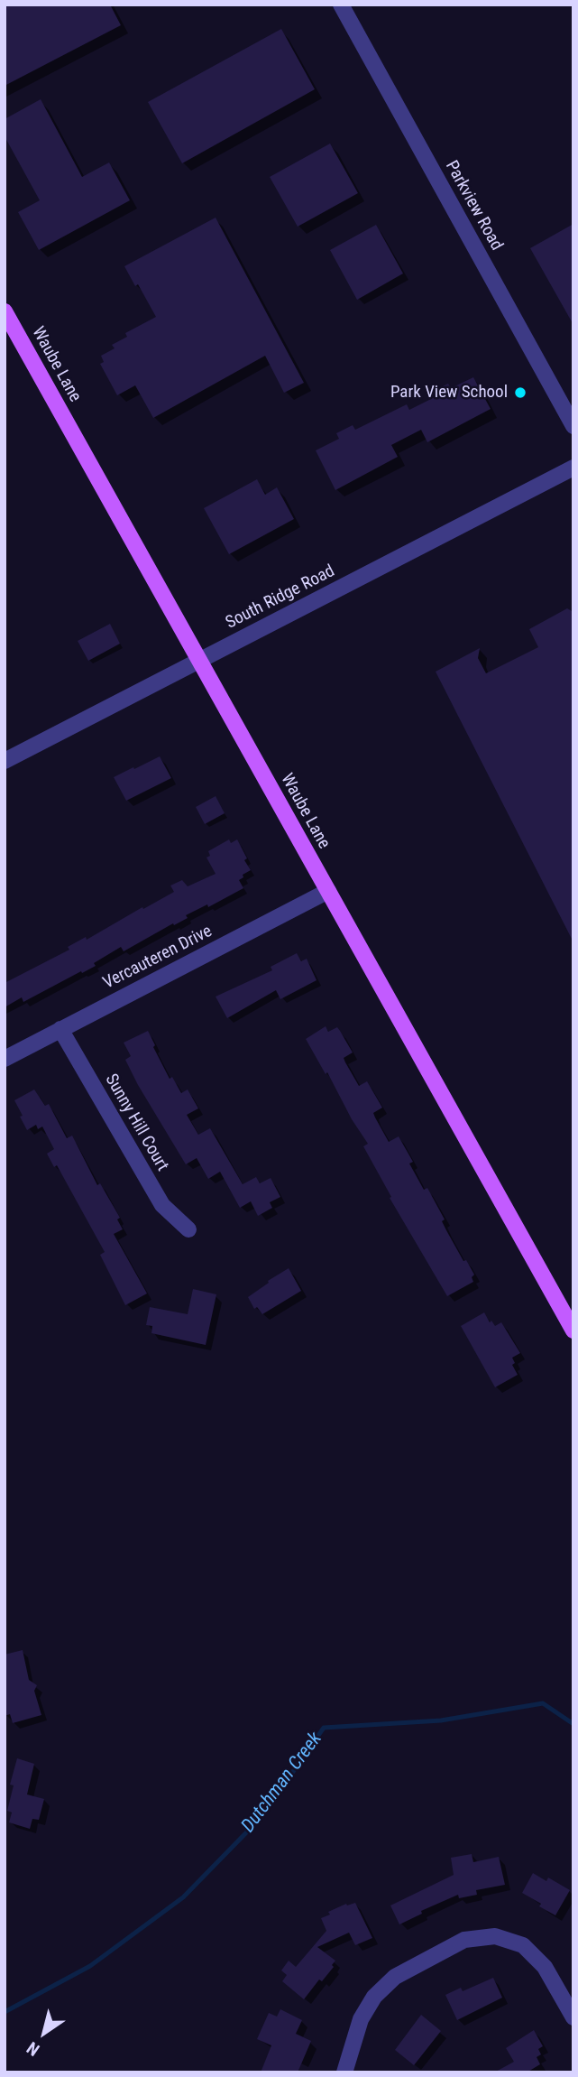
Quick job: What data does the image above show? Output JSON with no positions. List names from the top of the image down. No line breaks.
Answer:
{"streets":{"main road":["Waube Lane"],"street":["Parkview Road","South Ridge Road","Vercauteren Drive","Sunny Hill Court"]},"crossings":[["Waube Lane","South Ridge Road"],["Waube Lane","Vercauteren Drive"],["Vercauteren Drive","Sunny Hill Court"]],"water":["Dutchman Creek"],"places":["Park View School"],"north":"bottom left"}
